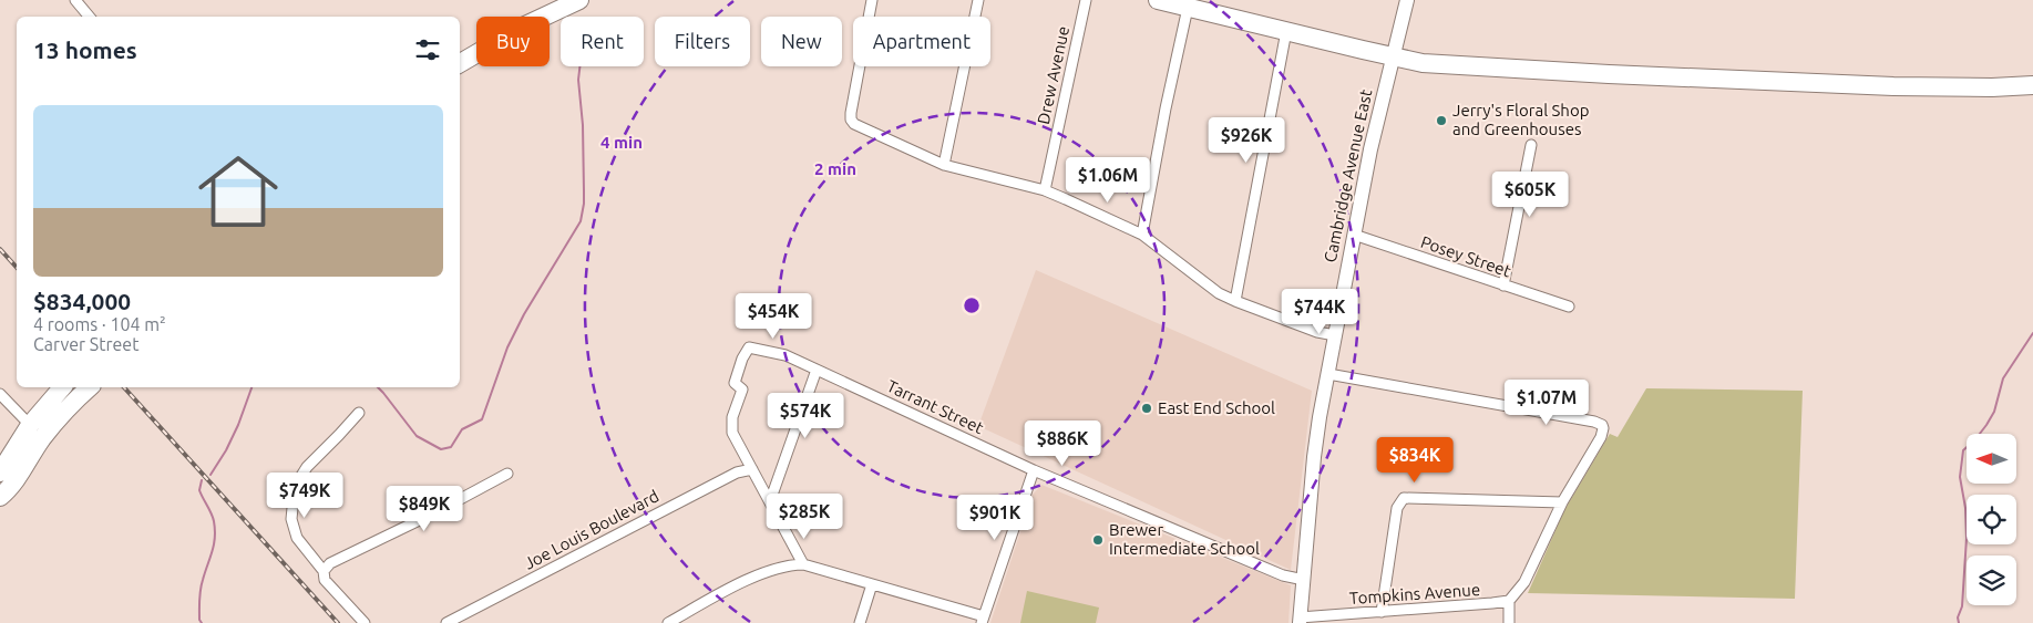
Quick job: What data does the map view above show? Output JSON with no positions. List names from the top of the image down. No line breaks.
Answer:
{"streets":{"main road":["Cambridge Avenue East"],"street":["Drew Avenue","Posey Street","Tarrant Street","Joe Louis Boulevard","Tompkins Avenue"]},"crossings":[["Cambridge Avenue East","Posey Street"],["Cambridge Avenue East","Tarrant Street"],["Cambridge Avenue East","Tompkins Avenue"],["Tarrant Street","Joe Louis Boulevard"]],"places":["Jerry's Floral Shop and Greenhouses","East End School","Brewer Intermediate School"],"north":"left","page":{"chip":["Buy","Rent","Filters","New","Apartment"],"heading":"13 homes","list":[{"name":"$834,000","note":"4 rooms · 104 m² · Carver Street"}],"price":["$926K","$1.06M","$605K","$744K","$454K","$1.07M","$574K","$886K","$834K","$749K","$849K","$285K","$901K"]},"rings":["4 min","2 min"]}
